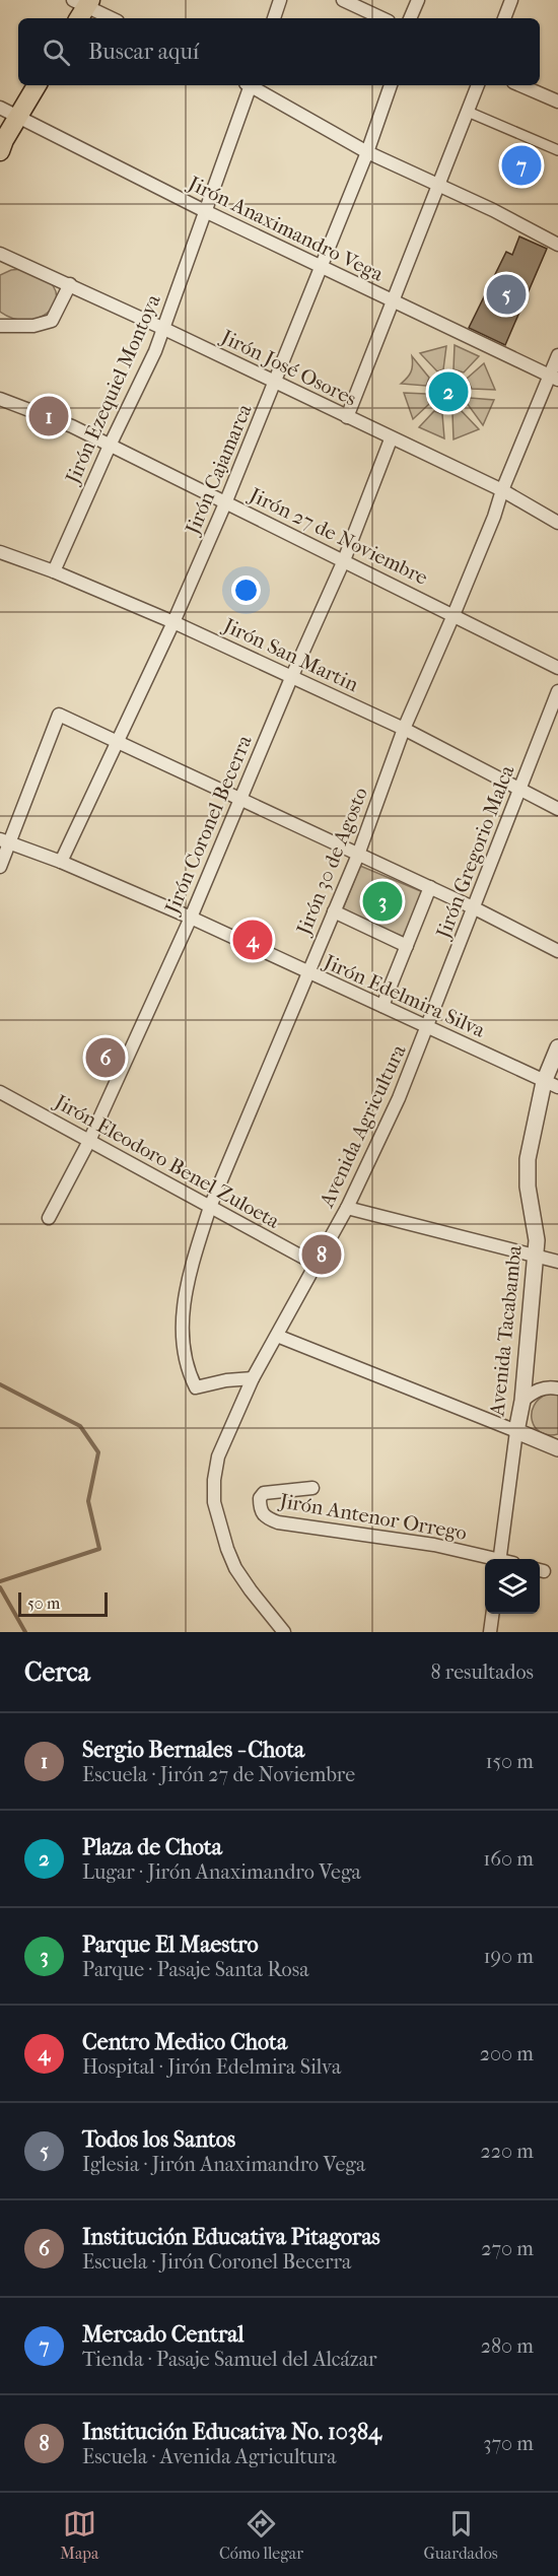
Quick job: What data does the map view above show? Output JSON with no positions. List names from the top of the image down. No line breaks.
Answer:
{"streets":{"street":["Jirón Anaximandro Vega","Jirón José Osores","Jirón Ezequiel Montoya","Jirón Cajamarca","Jirón 27 de Noviembre","Jirón San Martin","Jirón Coronel Becerra","Jirón Gregorio Malca","Jirón 30 de Agosto","Jirón Edelmira Silva","Avenida Agricultura","Jirón Eleodoro Benel Zuloeta","Avenida Tacabamba","Jirón Antenor Orrego"]},"crossings":[["Jirón Anaximandro Vega","Jirón Ezequiel Montoya"],["Jirón Anaximandro Vega","Jirón Cajamarca"],["Jirón Anaximandro Vega","Jirón 30 de Agosto"],["Jirón José Osores","Jirón Ezequiel Montoya"],["Jirón José Osores","Jirón Cajamarca"],["Jirón José Osores","Jirón Coronel Becerra"],["Jirón José Osores","Jirón 30 de Agosto"],["Jirón Ezequiel Montoya","Jirón 27 de Noviembre"],["Jirón Ezequiel Montoya","Jirón San Martin"],["Jirón Cajamarca","Jirón 27 de Noviembre"],["Jirón Cajamarca","Jirón San Martin"],["Jirón Cajamarca","Jirón Edelmira Silva"],["Jirón 27 de Noviembre","Jirón Coronel Becerra"],["Jirón 27 de Noviembre","Jirón 30 de Agosto"],["Jirón San Martin","Jirón Coronel Becerra"],["Jirón San Martin","Jirón Gregorio Malca"],["Jirón San Martin","Jirón 30 de Agosto"],["Jirón Coronel Becerra","Jirón Edelmira Silva"],["Jirón Coronel Becerra","Jirón Eleodoro Benel Zuloeta"],["Jirón Gregorio Malca","Jirón Edelmira Silva"],["Jirón Gregorio Malca","Avenida Agricultura"],["Jirón 30 de Agosto","Jirón Edelmira Silva"],["Jirón 30 de Agosto","Avenida Agricultura"],["Jirón 30 de Agosto","Jirón Eleodoro Benel Zuloeta"],["Jirón Edelmira Silva","Avenida Agricultura"],["Jirón Edelmira Silva","Avenida Tacabamba"],["Avenida Agricultura","Jirón Eleodoro Benel Zuloeta"]],"scale_bar":"50 m","page":{"search":"Buscar aquí","pins":["7","5","2","1","3","4","6","8"],"scale":"50 m","heading":["Cerca","8 resultados"],"list":[{"mark":"1","name":"Sergio Bernales - Chota","note":"Escuela · Jirón 27 de Noviembre","value":"150 m"},{"mark":"2","name":"Plaza de Chota","note":"Lugar · Jirón Anaximandro Vega","value":"160 m"},{"mark":"3","name":"Parque El Maestro","note":"Parque · Pasaje Santa Rosa","value":"190 m"},{"mark":"4","name":"Centro Medico Chota","note":"Hospital · Jirón Edelmira Silva","value":"200 m"},{"mark":"5","name":"Todos los Santos","note":"Iglesia · Jirón Anaximandro Vega","value":"220 m"},{"mark":"6","name":"Institución Educativa Pitagoras","note":"Escuela · Jirón Coronel Becerra","value":"270 m"},{"mark":"7","name":"Mercado Central","note":"Tienda · Pasaje Samuel del Alcázar","value":"280 m"},{"mark":"8","name":"Institución Educativa No. 10384","note":"Escuela · Avenida Agricultura","value":"370 m"}],"nav":["Mapa","Cómo llegar","Guardados"]}}
